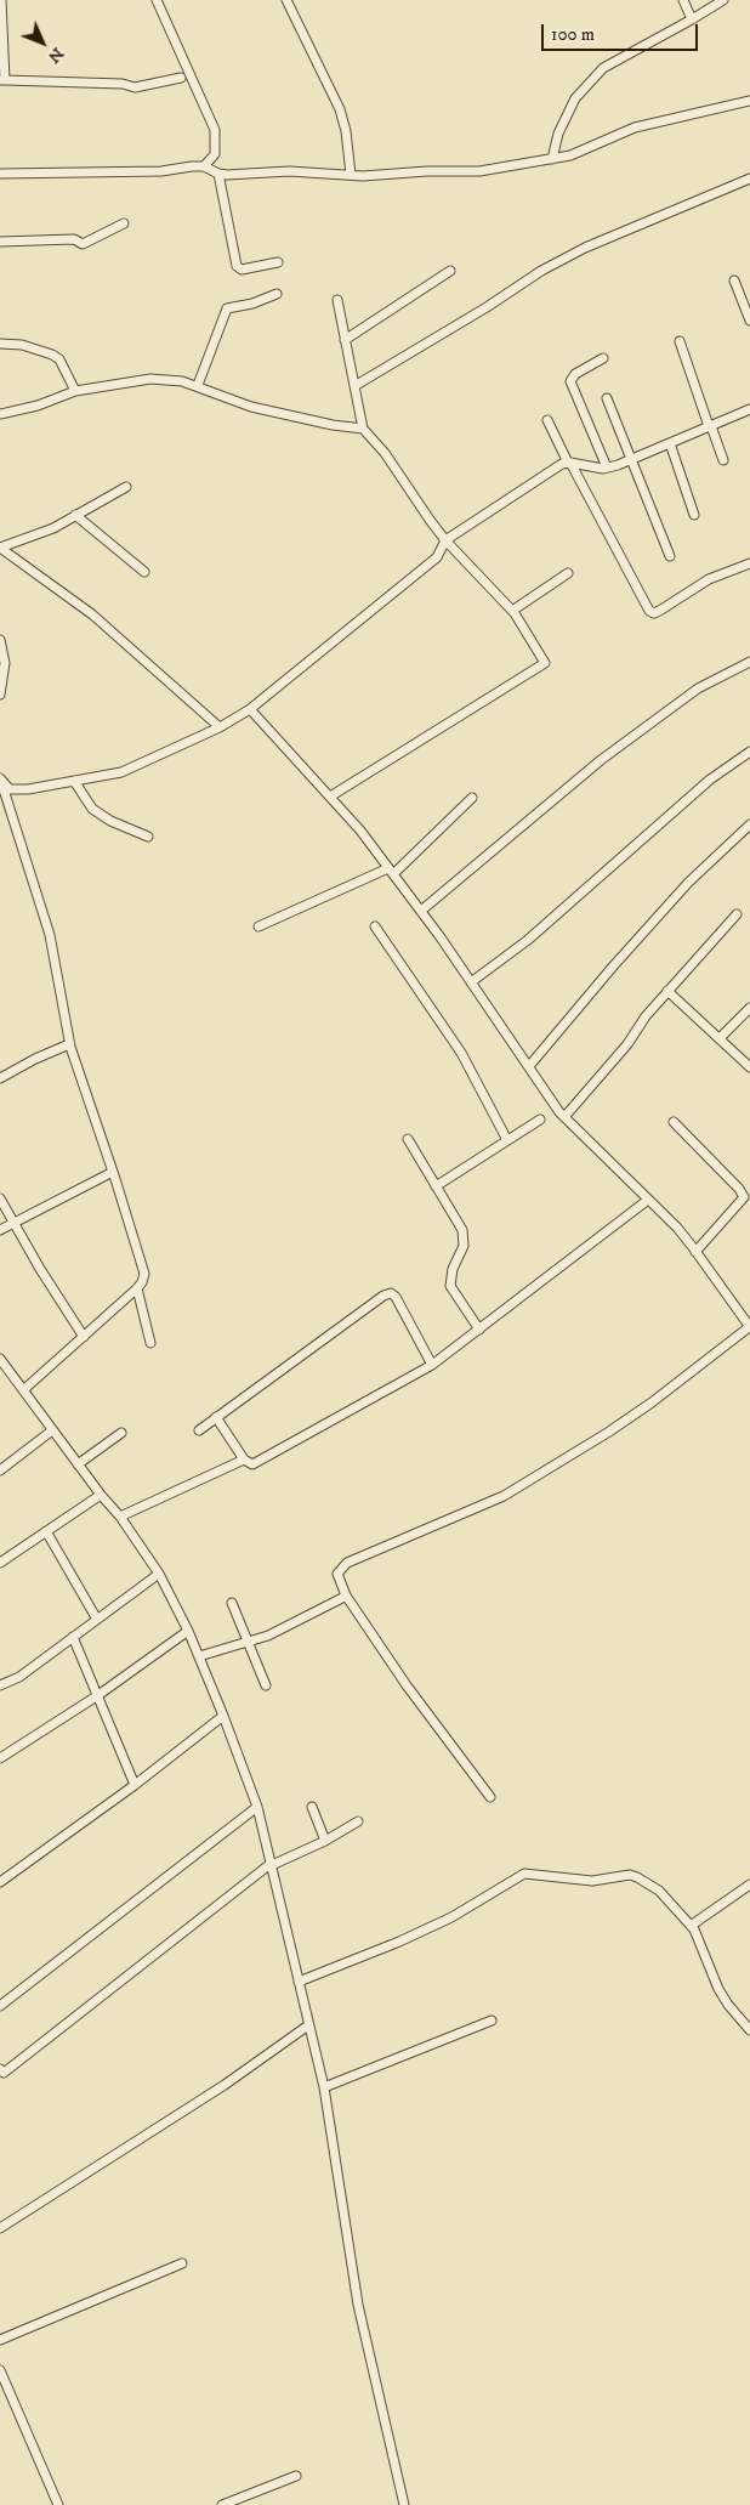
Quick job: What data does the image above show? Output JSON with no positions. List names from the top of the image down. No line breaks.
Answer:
{"scale_bar":"100 m","north":"bottom right"}
